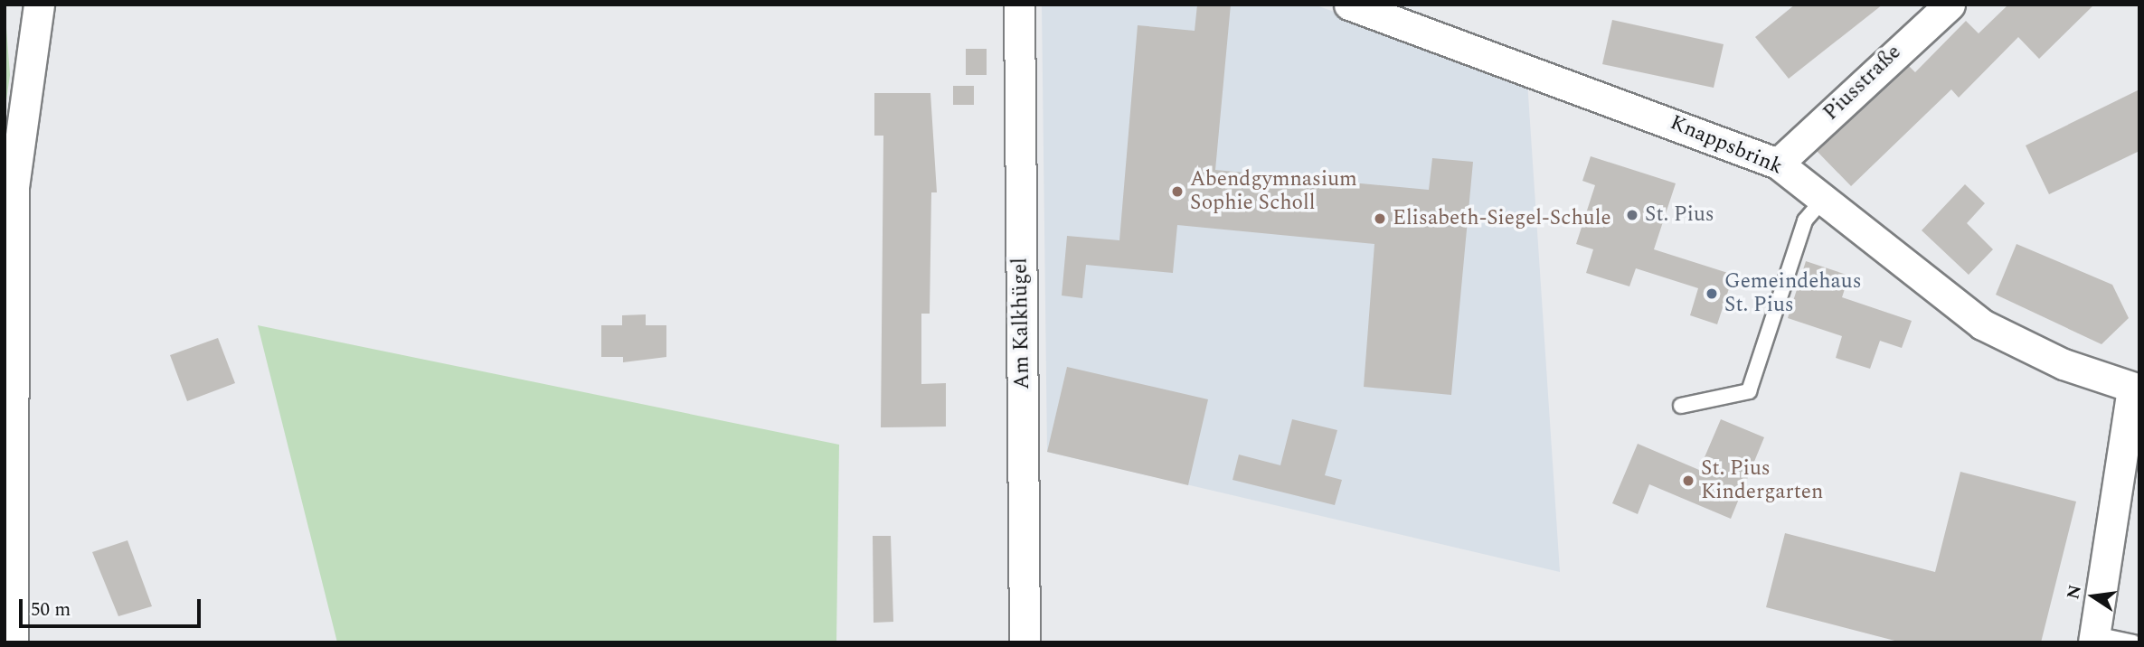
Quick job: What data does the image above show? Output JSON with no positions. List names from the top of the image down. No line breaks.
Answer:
{"streets":{"street":["Piusstraße","Knappsbrink","Am Kalkhügel"]},"crossings":[["Piusstraße","Knappsbrink"]],"places":["Abendgymnasium Sophie Scholl","St. Pius","Elisabeth-Siegel-Schule","Gemeindehaus St. Pius","St. Pius Kindergarten"],"scale_bar":"50 m","north":"left"}
